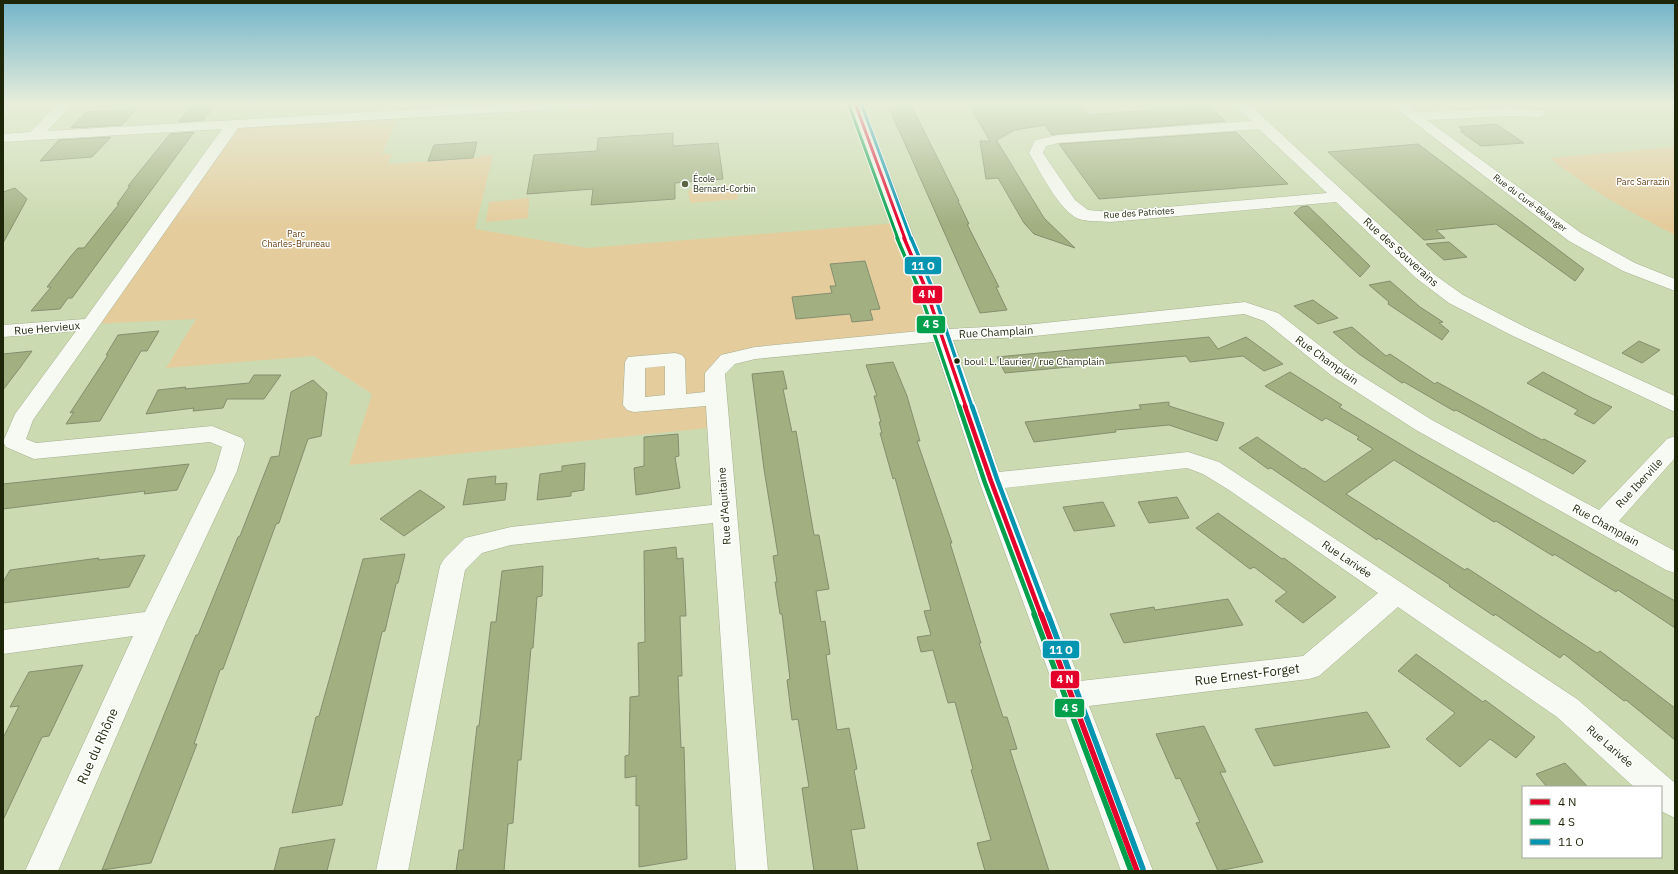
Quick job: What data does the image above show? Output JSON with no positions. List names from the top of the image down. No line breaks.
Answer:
{"streets":{"street":["Rue du Curé-Bélanger","Rue des Patriotes","Rue des Souverains","Rue Hervieux","Rue Champlain","Rue Iberville","Rue d'Aquitaine","Rue Larivée","Rue Ernest-Forget","Rue du Rhône"]},"crossings":[["Rue des Patriotes","Rue des Souverains"],["Rue Hervieux","Rue du Rhône"],["Rue Champlain","Rue Iberville"],["Rue Champlain","Rue d'Aquitaine"],["Rue Larivée","Rue Ernest-Forget"]],"parks":["Parc Sarrazin","Parc Charles-Bruneau"],"places":["École Bernard-Corbin","boul. L. Laurier / rue Champlain"],"legend":["4 N","4 S","11 O"]}
